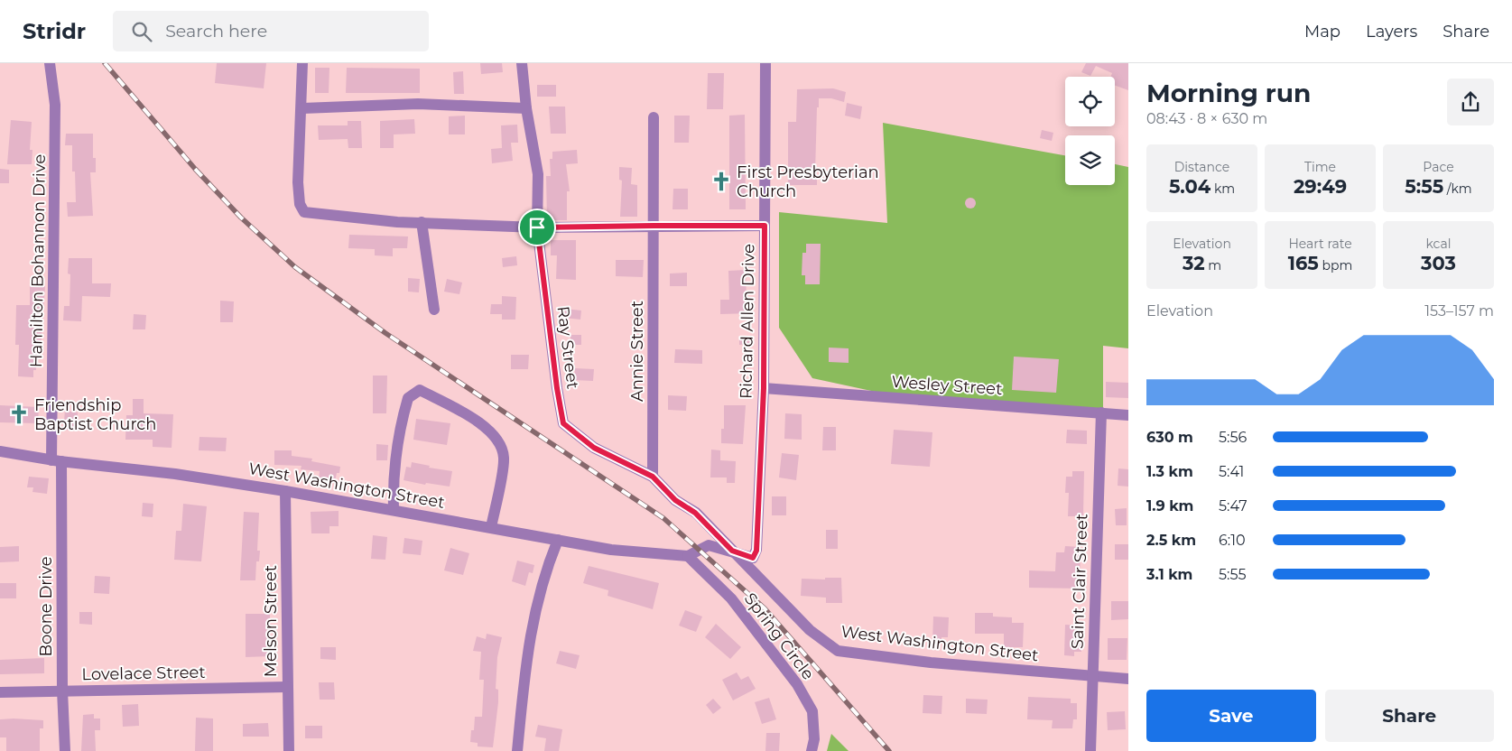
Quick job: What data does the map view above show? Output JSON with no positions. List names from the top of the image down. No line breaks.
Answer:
{"streets":{"street":["Hamilton Bohannon Drive","Richard Allen Drive","Ray Street","Annie Street","Wesley Street","West Washington Street","Saint Clair Street","Boone Drive","Melson Street","Spring Circle","Lovelace Street"]},"crossings":[["Hamilton Bohannon Drive","West Washington Street"],["Hamilton Bohannon Drive","Boone Drive"],["Richard Allen Drive","Ray Street"],["Richard Allen Drive","Wesley Street"],["Richard Allen Drive","West Washington Street"],["Ray Street","Annie Street"],["Ray Street","West Washington Street"],["Wesley Street","Saint Clair Street"],["West Washington Street","Saint Clair Street"],["West Washington Street","Boone Drive"],["West Washington Street","Melson Street"],["West Washington Street","Spring Circle"],["Boone Drive","Lovelace Street"],["Melson Street","Lovelace Street"]],"places":{"church":["First Presbyterian Church","Friendship Baptist Church"]},"page":{"header":"Stridr","search":"Search here","nav":["Map","Layers","Share"],"heading":["Morning run","08:43 · 8 × 630 m"],"stats":[["Distance","5.04 km"],["Time","29:49"],["Pace","5:55 /km"],["Elevation","32 m"],["Heart rate","165 bpm"],["kcal","303"]],"chart":["Elevation","153–157 m"],"list":[{"name":"630 m","note":"5:56"},{"name":"1.3 km","note":"5:41"},{"name":"1.9 km","note":"5:47"},{"name":"2.5 km","note":"6:10"},{"name":"3.1 km","note":"5:55"}],"buttons":["Save","Share"]}}
